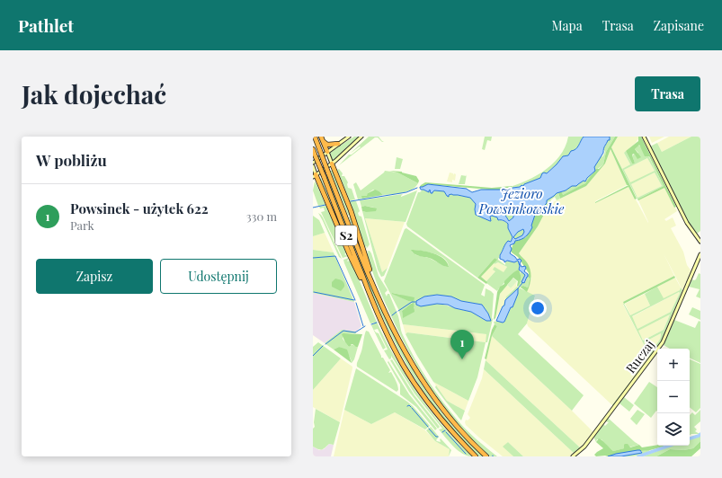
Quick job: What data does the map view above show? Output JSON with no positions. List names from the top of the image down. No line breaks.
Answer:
{"streets":{"highway":["S2"],"street":["Ruczaj"]},"water":["Jezioro Powsinkowskie"],"page":{"header":"Pathlet","nav":["Mapa","Trasa","Zapisane"],"buttons":["Trasa",["Zapisz","Udostępnij"]],"title":"Jak dojechać","heading":"W pobliżu","list":[{"mark":"1","name":"Powsinek - użytek 622","note":"Park","value":"330 m"}],"pins":"1","map_buttons":["+","−"]}}
